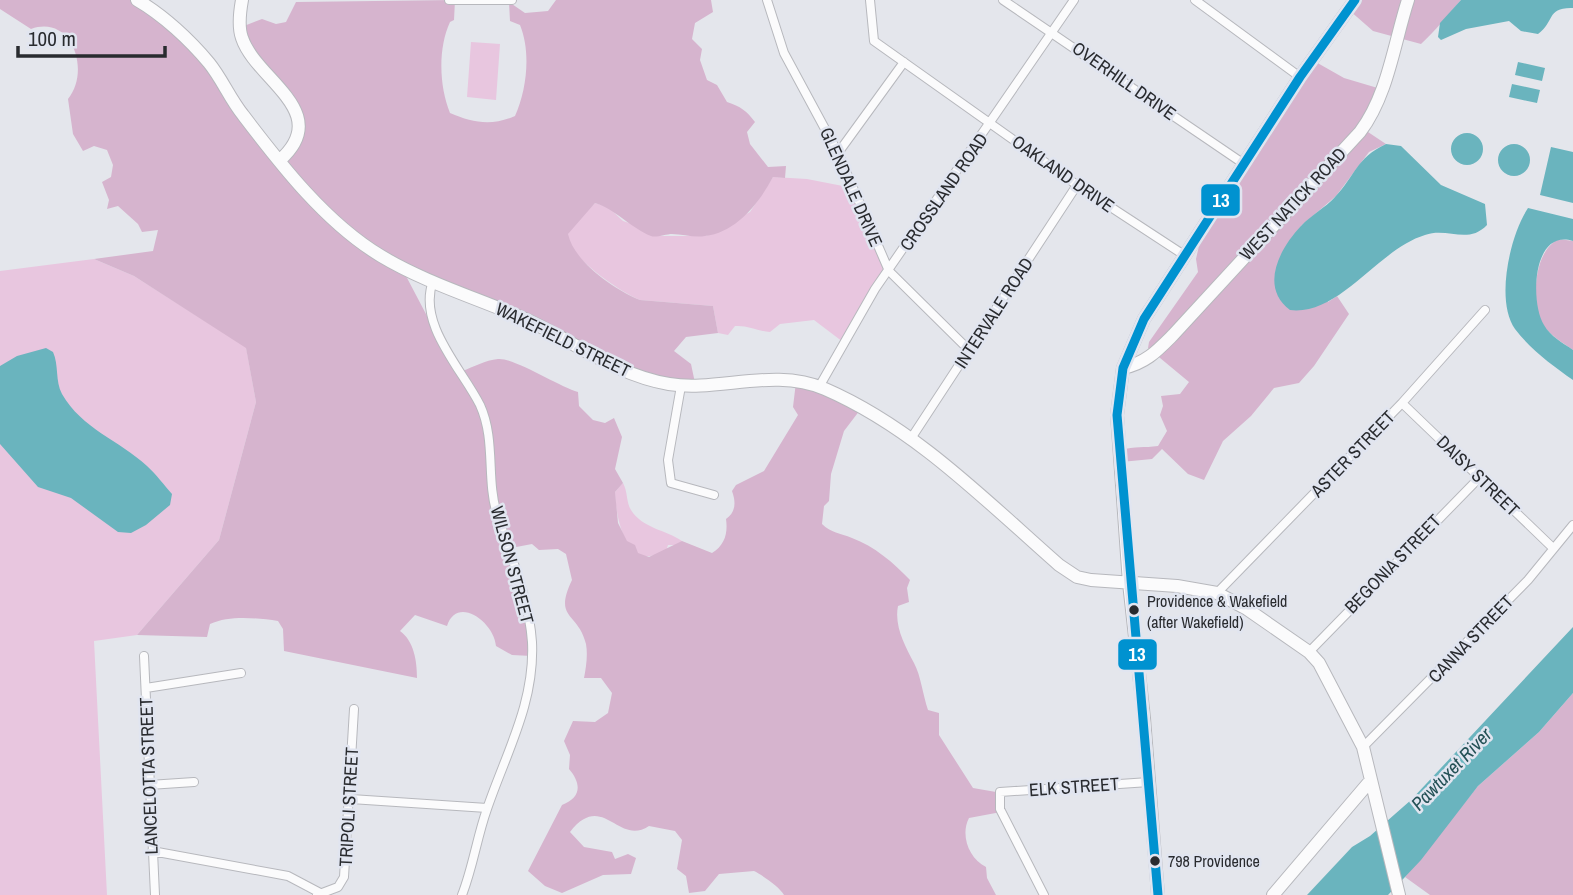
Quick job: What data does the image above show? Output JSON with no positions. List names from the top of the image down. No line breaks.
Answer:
{"streets":{"street":["OVERHILL DRIVE","OAKLAND DRIVE","GLENDALE DRIVE","CROSSLAND ROAD","WEST NATICK ROAD","INTERVALE ROAD","WAKEFIELD STREET","ASTER STREET","DAISY STREET","BEGONIA STREET","WILSON STREET","CANNA STREET","LANCELOTTA STREET","ELK STREET","TRIPOLI STREET"]},"crossings":[["OVERHILL DRIVE","CROSSLAND ROAD"],["OAKLAND DRIVE","CROSSLAND ROAD"],["OAKLAND DRIVE","INTERVALE ROAD"],["GLENDALE DRIVE","CROSSLAND ROAD"],["GLENDALE DRIVE","INTERVALE ROAD"],["CROSSLAND ROAD","WAKEFIELD STREET"],["INTERVALE ROAD","WAKEFIELD STREET"],["WAKEFIELD STREET","ASTER STREET"],["WAKEFIELD STREET","BEGONIA STREET"],["WAKEFIELD STREET","WILSON STREET"],["WAKEFIELD STREET","CANNA STREET"],["ASTER STREET","DAISY STREET"],["DAISY STREET","BEGONIA STREET"],["DAISY STREET","CANNA STREET"]],"water":["Pawtuxet River"],"places":["Providence & Wakefield (after Wakefield)","798 Providence"],"lines":["transit line 13"],"scale_bar":"100 m"}
